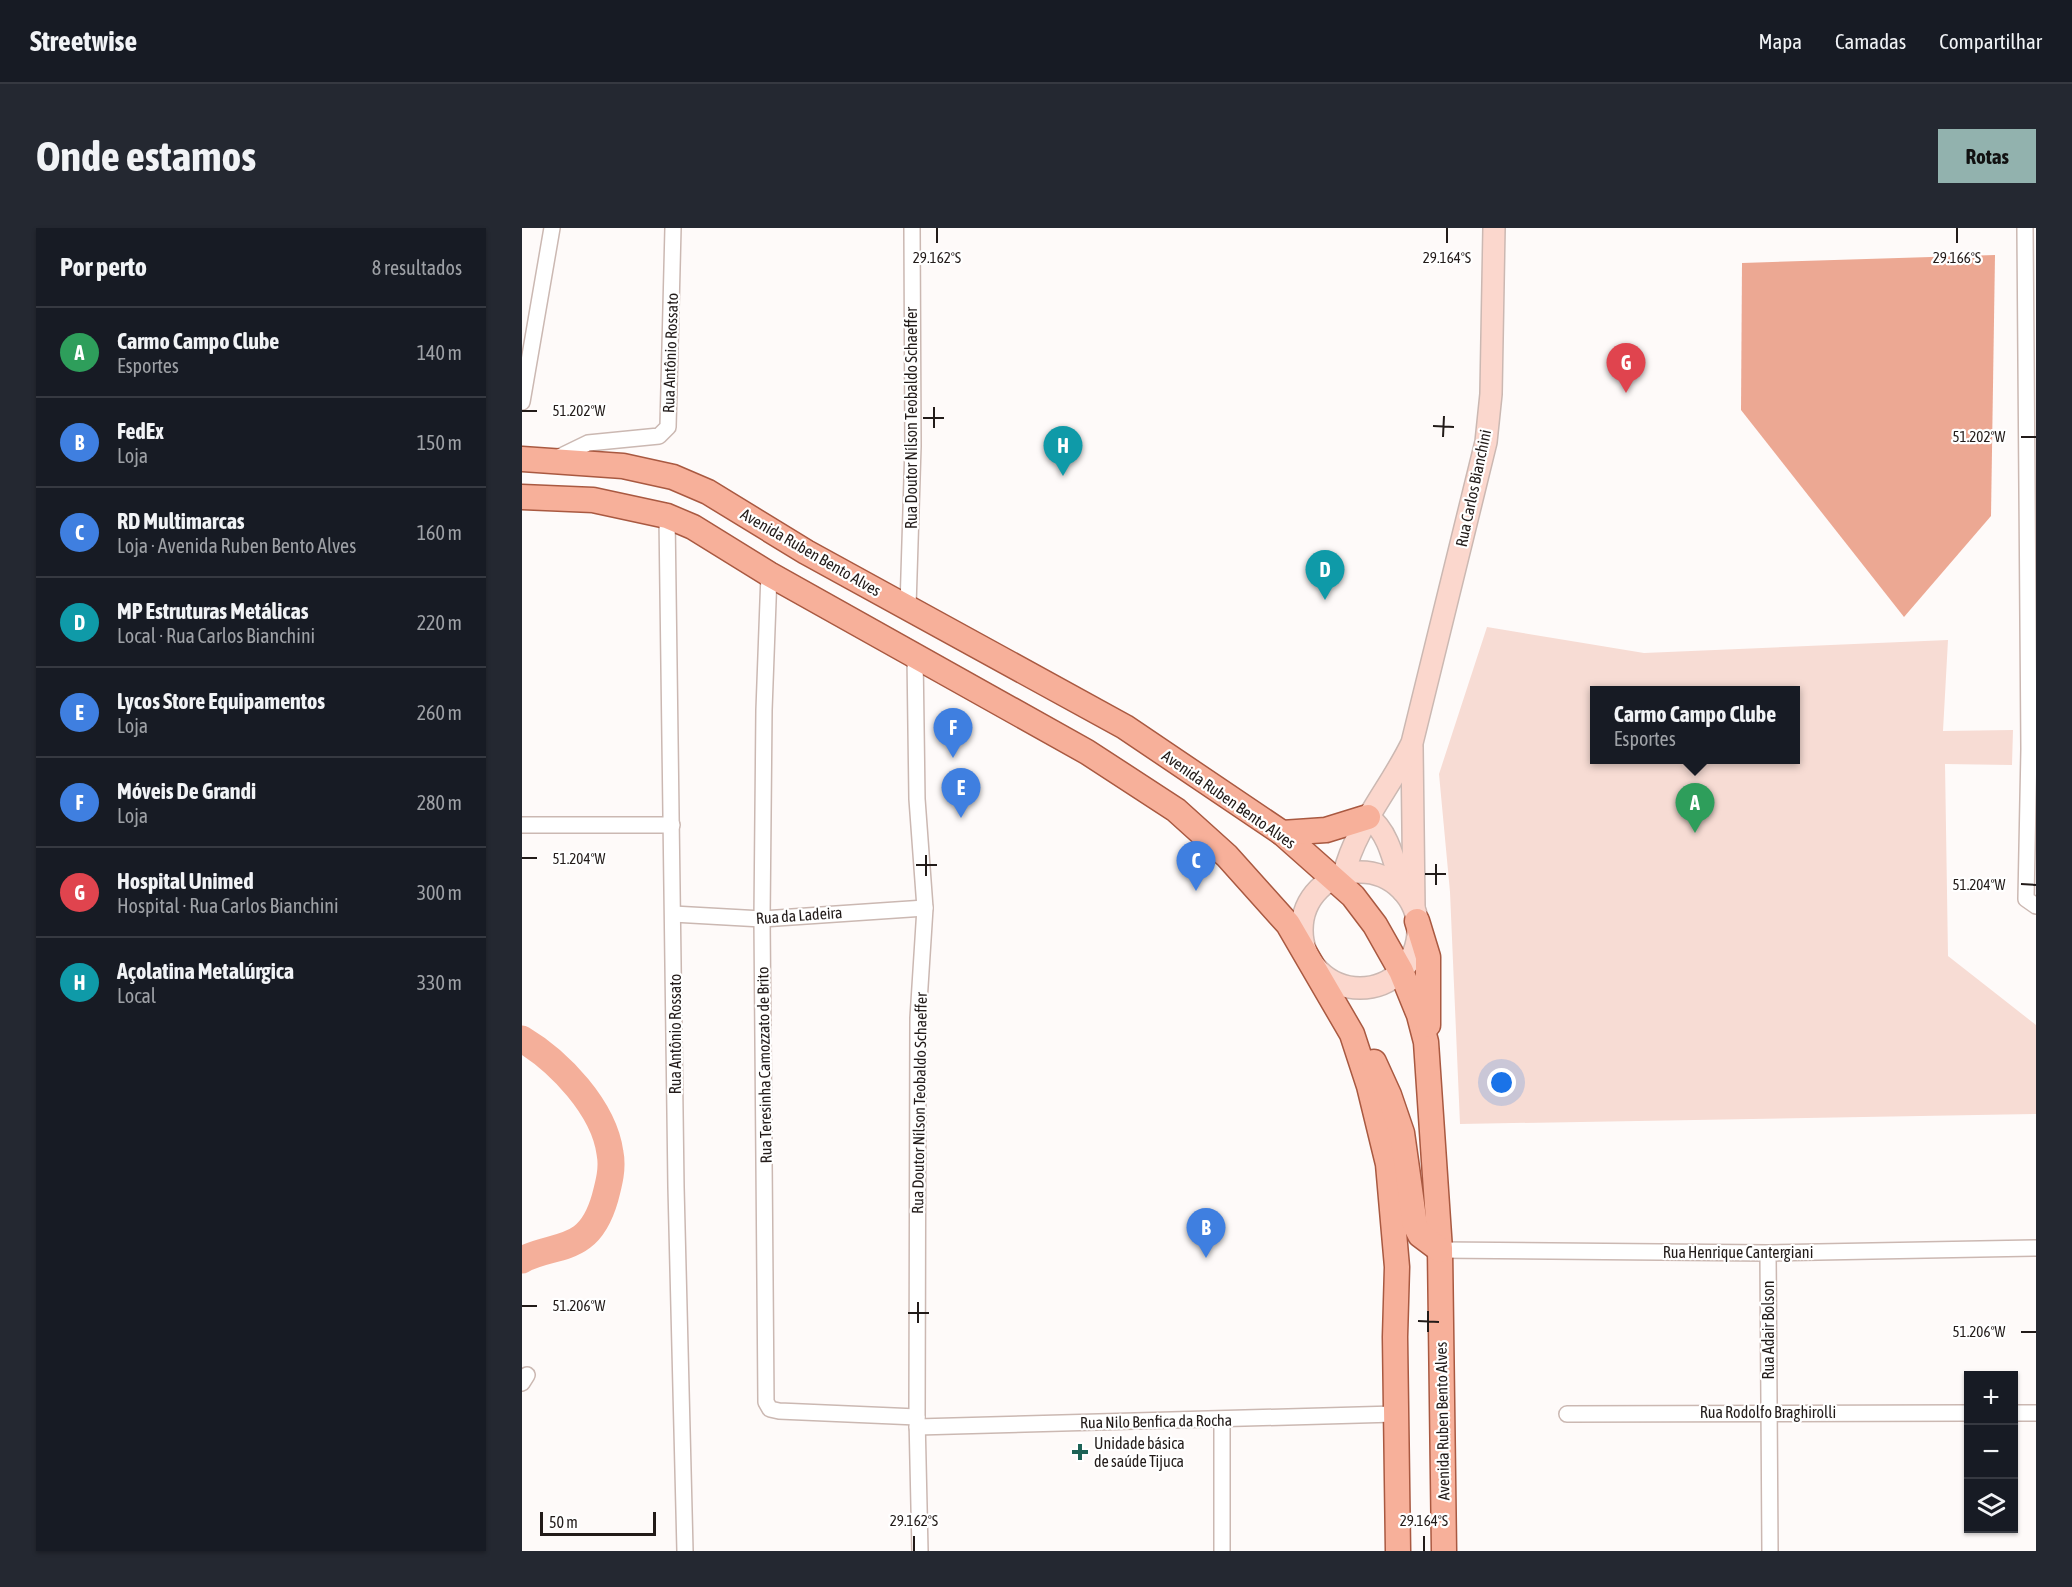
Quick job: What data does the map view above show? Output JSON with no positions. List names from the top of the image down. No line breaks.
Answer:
{"streets":{"main road":["Avenida Ruben Bento Alves"],"street":["Rua Antônio Rossato","Rua Doutor Nílson Teobaldo Schaeffer","Rua Carlos Bianchini","Rua da Ladeira","Rua Teresinha Camozzato de Brito","Rua Henrique Cantergiani","Rua Adair Bolson","Rua Rodolfo Braghirolli","Rua Nilo Benfica da Rocha"]},"crossings":[["Rua Antônio Rossato","Avenida Ruben Bento Alves"],["Rua Antônio Rossato","Rua da Ladeira"],["Rua Doutor Nílson Teobaldo Schaeffer","Avenida Ruben Bento Alves"],["Rua Doutor Nílson Teobaldo Schaeffer","Rua da Ladeira"],["Rua Doutor Nílson Teobaldo Schaeffer","Rua Teresinha Camozzato de Brito"],["Rua Doutor Nílson Teobaldo Schaeffer","Rua Nilo Benfica da Rocha"],["Rua Carlos Bianchini","Avenida Ruben Bento Alves"],["Avenida Ruben Bento Alves","Rua Henrique Cantergiani"],["Rua da Ladeira","Rua Teresinha Camozzato de Brito"],["Rua Teresinha Camozzato de Brito","Rua Nilo Benfica da Rocha"],["Rua Henrique Cantergiani","Rua Adair Bolson"],["Rua Adair Bolson","Rua Rodolfo Braghirolli"]],"places":{"health":["Unidade básica de saúde Tijuca"]},"scale_bar":"50 m","page":{"header":"Streetwise","nav":["Mapa","Camadas","Compartilhar"],"buttons":"Rotas","title":"Onde estamos","heading":["Por perto","8 resultados"],"list":[{"mark":"A","name":"Carmo Campo Clube","note":"Esportes","value":"140 m"},{"mark":"B","name":"FedEx","note":"Loja","value":"150 m"},{"mark":"C","name":"RD Multimarcas","note":"Loja · Avenida Ruben Bento Alves","value":"160 m"},{"mark":"D","name":"MP Estruturas Metálicas","note":"Local · Rua Carlos Bianchini","value":"220 m"},{"mark":"E","name":"Lycos Store Equipamentos","note":"Loja","value":"260 m"},{"mark":"F","name":"Móveis De Grandi","note":"Loja","value":"280 m"},{"mark":"G","name":"Hospital Unimed","note":"Hospital · Rua Carlos Bianchini","value":"300 m"},{"mark":"H","name":"Açolatina Metalúrgica","note":"Local","value":"330 m"}],"pins":["G","H","D","F","E","A","C","B"],"popup":["Carmo Campo Clube","Esportes"],"map_buttons":["+","−"],"scale":"50 m"},"coordinates":["29.162°S","29.164°S","29.166°S","51.202°W","51.204°W","51.206°W"]}
